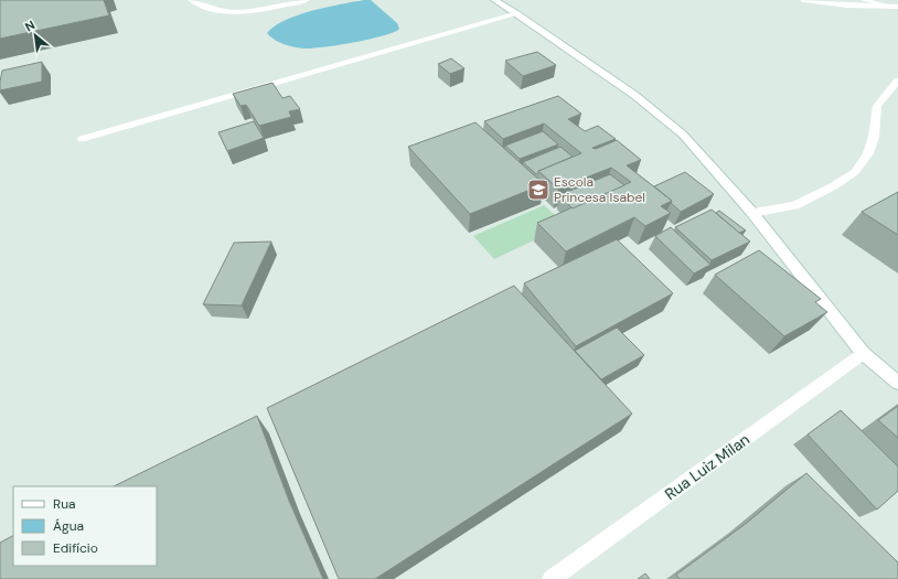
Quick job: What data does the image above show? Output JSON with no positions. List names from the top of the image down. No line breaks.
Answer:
{"streets":{"street":["Rua Luiz Milan"]},"places":{"school or university":["Escola Princesa Isabel"]},"legend":["Rua","Água","Edifício"],"north":"top left"}
